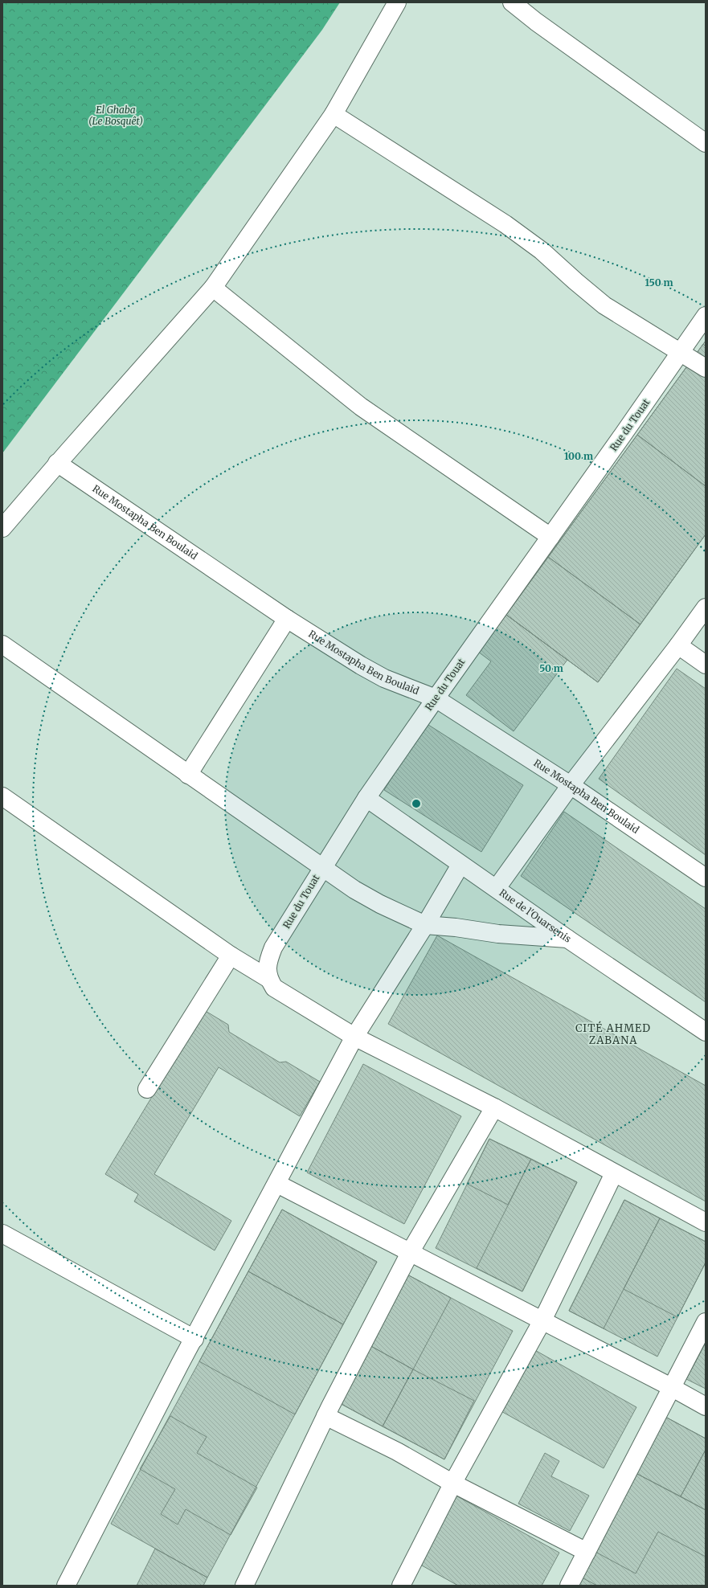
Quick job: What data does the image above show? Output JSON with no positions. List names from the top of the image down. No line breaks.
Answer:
{"streets":{"street":["Rue du Touat","Rue Mostapha Ben Boulaid","Rue de l'Ouarsenis"]},"crossings":[["Rue du Touat","Rue Mostapha Ben Boulaid"],["Rue du Touat","Rue de l'Ouarsenis"]],"districts":["CITÉ AHMED ZABANA"],"parks":["El Ghaba (Le Bosquêt)"],"rings":["150 m","100 m","50 m"]}
